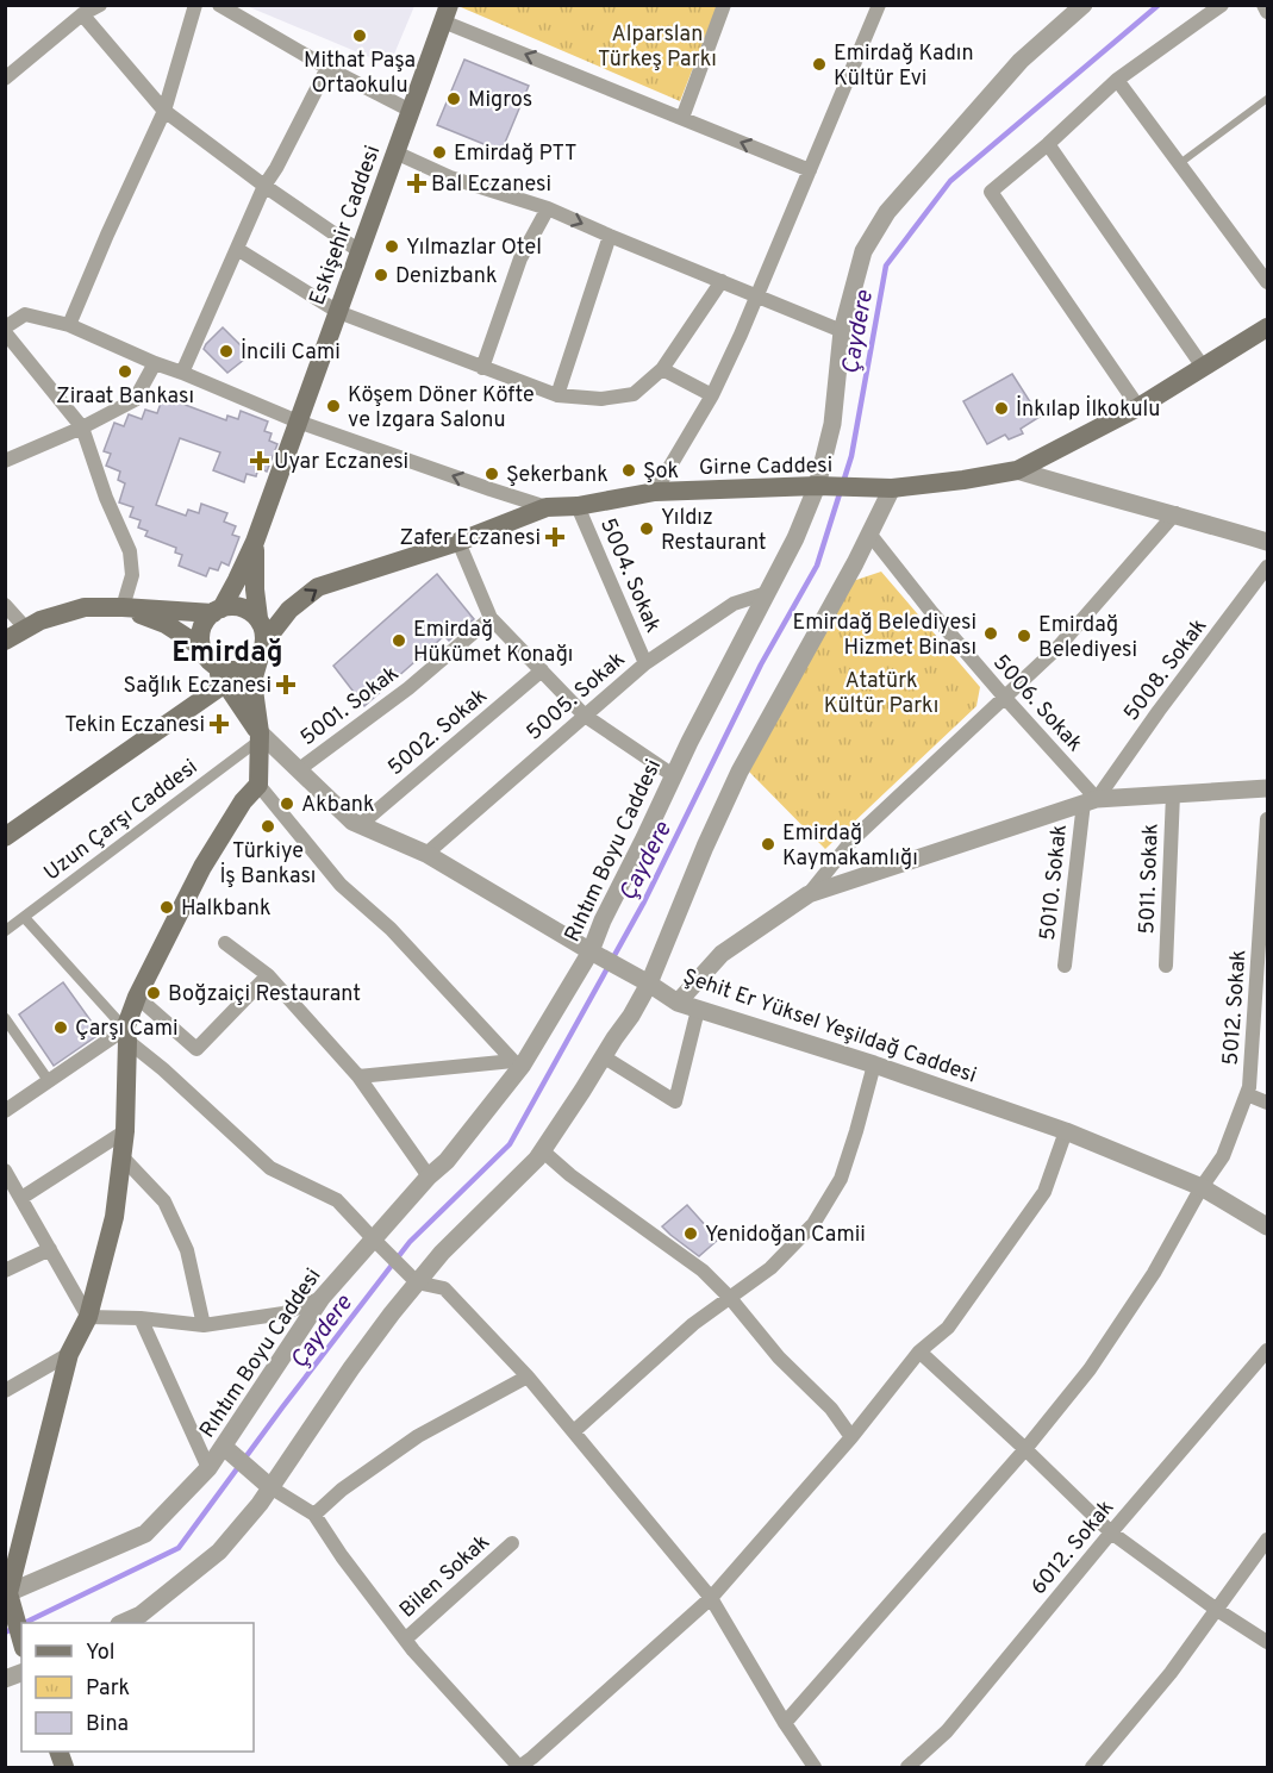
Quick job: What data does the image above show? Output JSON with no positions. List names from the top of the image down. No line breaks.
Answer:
{"streets":{"main road":["Eskişehir Caddesi","Girne Caddesi"],"street":["5004. Sokak","5008. Sokak","5005. Sokak","5006. Sokak","5001. Sokak","5002. Sokak","Uzun Çarşı Caddesi","Rıhtım Boyu Caddesi","5011. Sokak","5010. Sokak","5012. Sokak","Şehit Er Yüksel Yeşildağ Caddesi","6012. Sokak","Bilen Sokak"]},"crossings":[["Eskişehir Caddesi","Girne Caddesi"],["Girne Caddesi","5004. Sokak"],["Girne Caddesi","Rıhtım Boyu Caddesi"],["5004. Sokak","5005. Sokak"],["5008. Sokak","5006. Sokak"],["5008. Sokak","5010. Sokak"],["5005. Sokak","Rıhtım Boyu Caddesi"],["5005. Sokak","Şehit Er Yüksel Yeşildağ Caddesi"],["5006. Sokak","5010. Sokak"],["5001. Sokak","Şehit Er Yüksel Yeşildağ Caddesi"],["5002. Sokak","Şehit Er Yüksel Yeşildağ Caddesi"],["Uzun Çarşı Caddesi","Şehit Er Yüksel Yeşildağ Caddesi"],["Rıhtım Boyu Caddesi","Şehit Er Yüksel Yeşildağ Caddesi"],["5012. Sokak","Şehit Er Yüksel Yeşildağ Caddesi"]],"districts":["Emirdağ"],"water":["Çaydere"],"parks":["Alparslan Türkeş Parkı","Atatürk Kültür Parkı"],"places":{"other":["Mithat Paşa Ortaokulu","Emirdağ Kadın Kültür Evi","Migros","Emirdağ PTT","Yılmazlar Otel","Denizbank","İncili Cami","Ziraat Bankası","Köşem Döner Köfte ve Izgara Salonu","İnkılap İlkokulu","Şok","Şekerbank","Yıldız Restaurant","Emirdağ Belediyesi Hizmet Binası","Emirdağ Belediyesi","Emirdağ Hükümet Konağı","Akbank","Türkiye İş Bankası","Emirdağ Kaymakamlığı","Halkbank","Boğzaiçi Restaurant","Çarşı Cami","Yenidoğan Camii"],"health":["Bal Eczanesi","Uyar Eczanesi","Zafer Eczanesi","Sağlık Eczanesi","Tekin Eczanesi"]},"legend":["Yol","Park","Bina"]}
